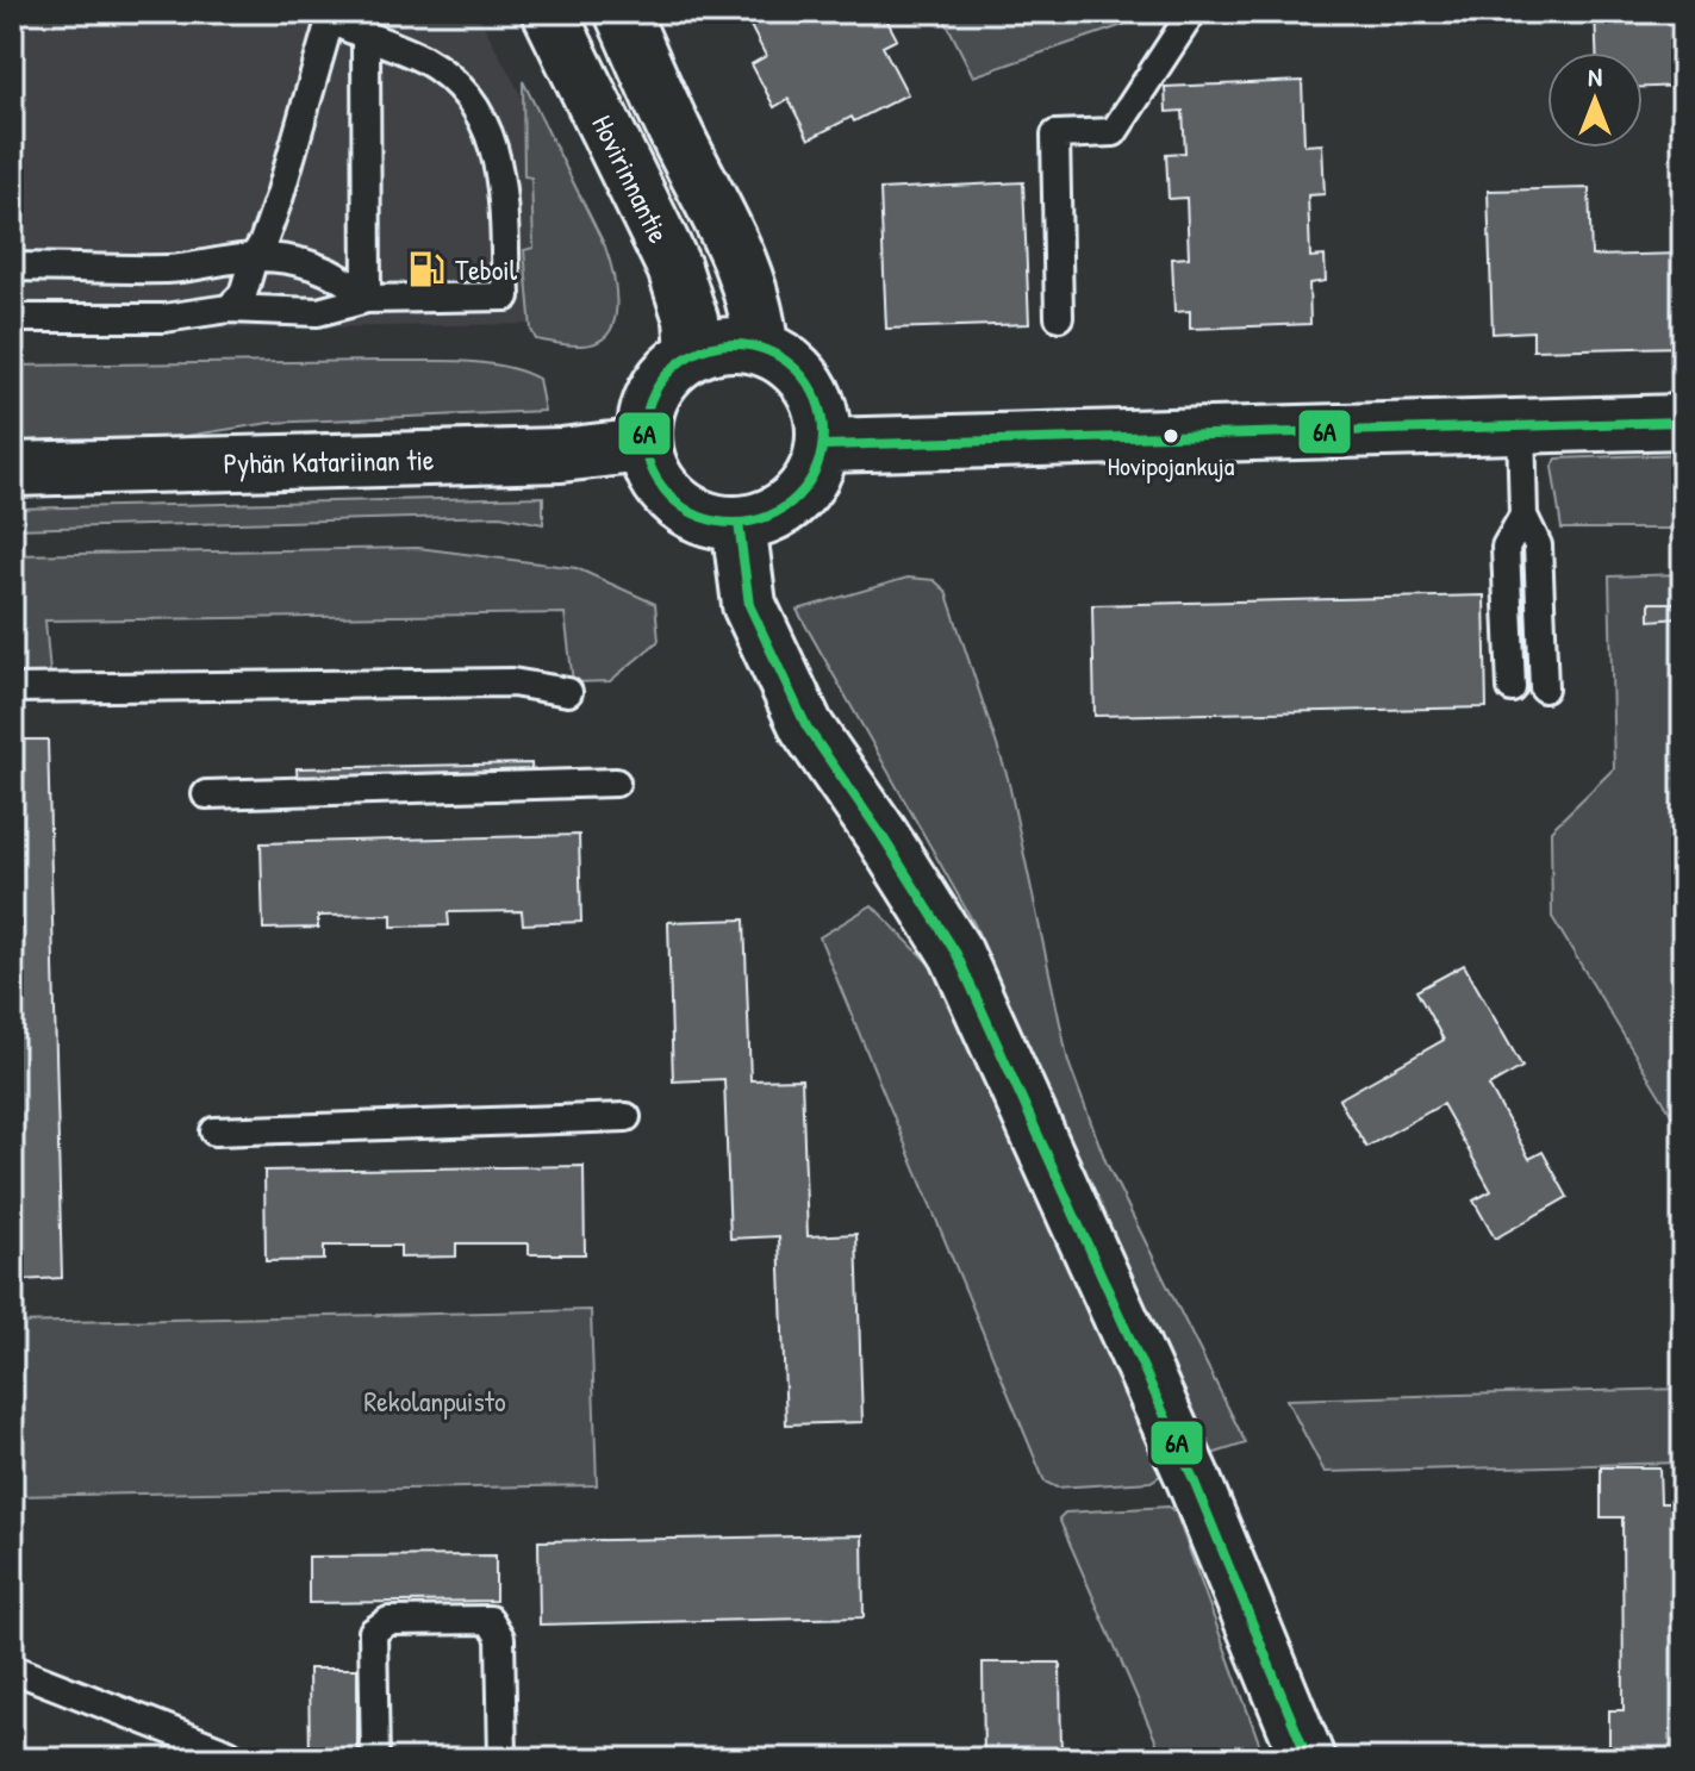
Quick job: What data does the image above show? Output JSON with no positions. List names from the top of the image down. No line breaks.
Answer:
{"streets":{"street":["Hovirinnantie","Pyhän Katariinan tie"]},"crossings":[["Hovirinnantie","Pyhän Katariinan tie"]],"parks":["Rekolanpuisto"],"places":{"fuel station":["Teboil"],"other":["Hovipojankuja"]},"lines":["transit line 6A"],"north":"top"}
